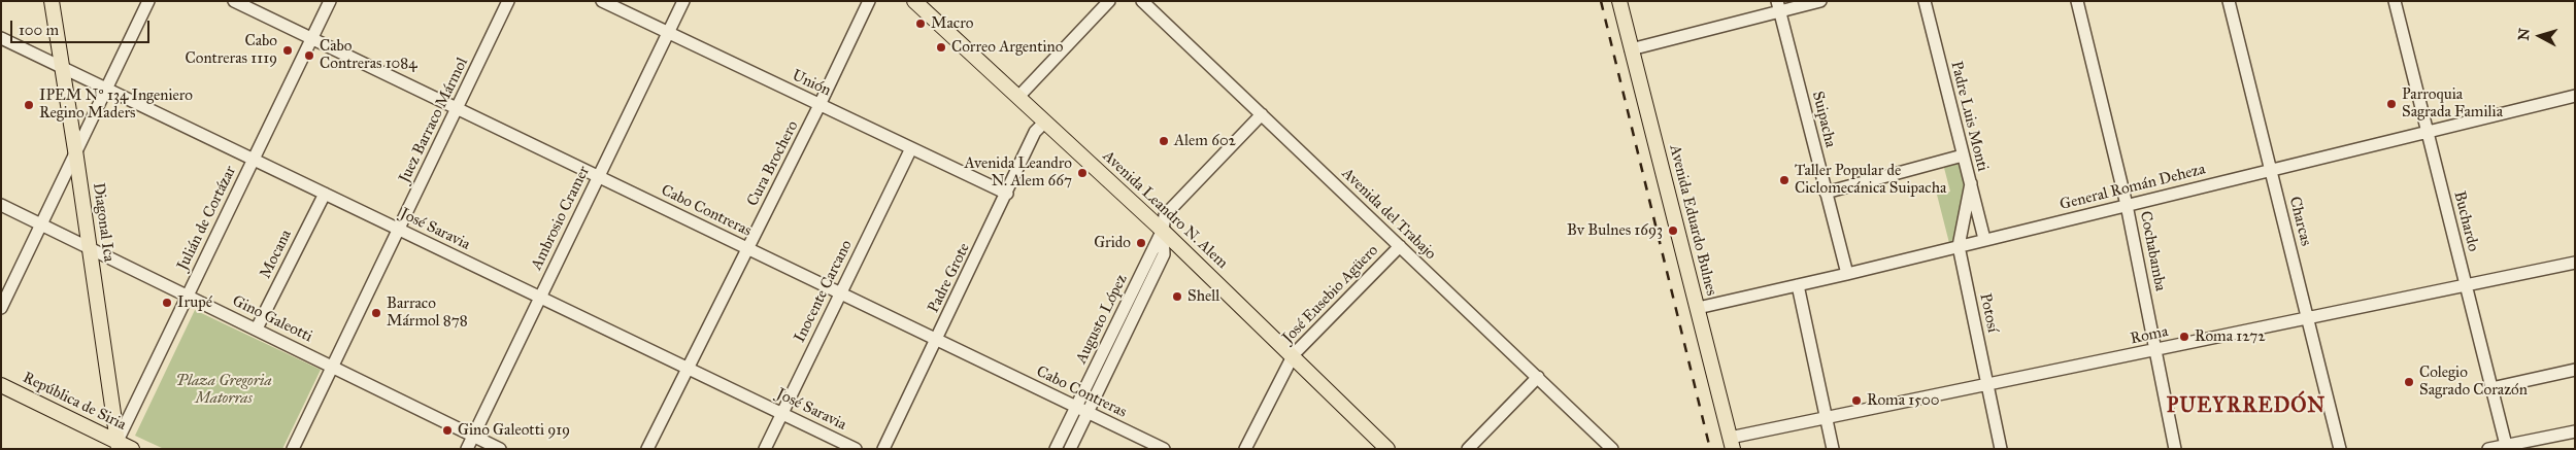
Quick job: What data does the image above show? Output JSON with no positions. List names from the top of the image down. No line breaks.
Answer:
{"streets":{"main road":["Avenida Leandro N. Alem","Avenida Eduardo Bulnes","Diagonal Ica","República de Siria"],"street":["Unión","Padre Luis Monti","Suipacha","Juez Barraco Mármol","Cura Brochero","General Román Deheza","Cabo Contreras","Avenida del Trabajo","Julián de Cortázar","Ambrosio Cramer","Charcas","Buchardo","José Saravia","Cochabamba","Mocana","Padre Grote","Inocente Carcano","José Eusebio Agüero","Potosí","Gino Galeotti","Augusto López","Roma"]},"crossings":[["Unión","Cura Brochero"],["Unión","Ambrosio Cramer"],["Unión","Padre Grote"],["Unión","Inocente Carcano"],["Padre Luis Monti","General Román Deheza"],["Padre Luis Monti","Potosí"],["Suipacha","General Román Deheza"],["Juez Barraco Mármol","Cabo Contreras"],["Juez Barraco Mármol","José Saravia"],["Juez Barraco Mármol","Gino Galeotti"],["Cura Brochero","Cabo Contreras"],["Cura Brochero","José Saravia"],["General Román Deheza","Avenida Eduardo Bulnes"],["General Román Deheza","Charcas"],["General Román Deheza","Buchardo"],["General Román Deheza","Cochabamba"],["General Román Deheza","Potosí"],["Avenida Leandro N. Alem","Padre Grote"],["Avenida Leandro N. Alem","José Eusebio Agüero"],["Avenida Leandro N. Alem","Augusto López"],["Cabo Contreras","Julián de Cortázar"],["Cabo Contreras","Ambrosio Cramer"],["Cabo Contreras","Padre Grote"],["Cabo Contreras","Inocente Carcano"],["Cabo Contreras","Augusto López"],["Avenida del Trabajo","José Eusebio Agüero"],["Avenida del Trabajo","Augusto López"],["Julián de Cortázar","Diagonal Ica"],["Julián de Cortázar","José Saravia"],["Julián de Cortázar","Gino Galeotti"],["Julián de Cortázar","República de Siria"],["Ambrosio Cramer","José Saravia"],["Ambrosio Cramer","Gino Galeotti"],["Avenida Eduardo Bulnes","Roma"],["Charcas","Roma"],["Buchardo","Roma"],["Diagonal Ica","José Saravia"],["Diagonal Ica","Gino Galeotti"],["Diagonal Ica","República de Siria"],["José Saravia","Mocana"],["José Saravia","Inocente Carcano"],["Cochabamba","Roma"],["Mocana","Gino Galeotti"],["Potosí","Roma"]],"districts":["PUEYRREDÓN"],"parks":["Plaza Gregoria Matorras"],"places":["Macro","Correo Argentino","Cabo Contreras 1119","Cabo Contreras 1084","Parroquia Sagrada Familia","IPEM Nº 134 Ingeniero Regino Maders","Alem 602","Avenida Leandro N. Alem 667","Taller Popular de Ciclomecánica Suipacha","Bv Bulnes 1693","Grido","Shell","Irupé","Barraco Mármol 878","Roma 1272","Colegio Sagrado Corazón","Roma 1500","Gino Galeotti 919"],"scale_bar":"100 m","north":"left"}
